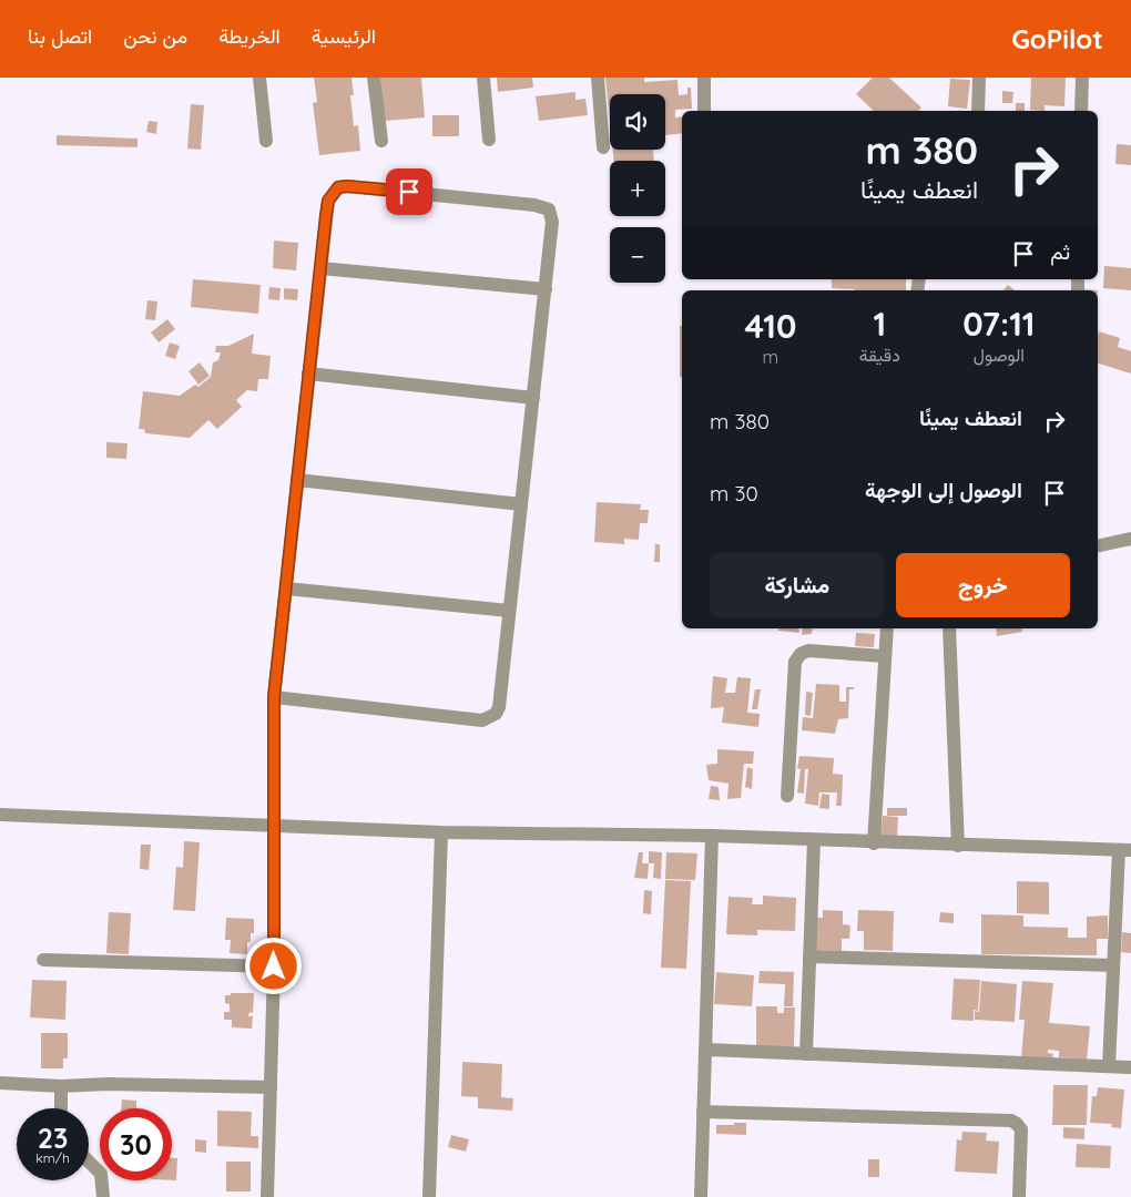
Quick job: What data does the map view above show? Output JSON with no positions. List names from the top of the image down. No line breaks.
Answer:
{"page":{"header":"GoPilot","nav":["الرئيسية","الخريطة","من نحن","اتصل بنا"],"map_buttons":["+","−"],"turn":["380 m","انعطف يمينًا"],"then":"ثم","eta":["07:11","الوصول","1","دقيقة","410","m"],"list":[{"name":"انعطف يمينًا","value":"380 m"},{"name":"الوصول إلى الوجهة","value":"30 m"}],"buttons":["خروج","مشاركة"],"speed":"23 km/h","limit":"30"}}
